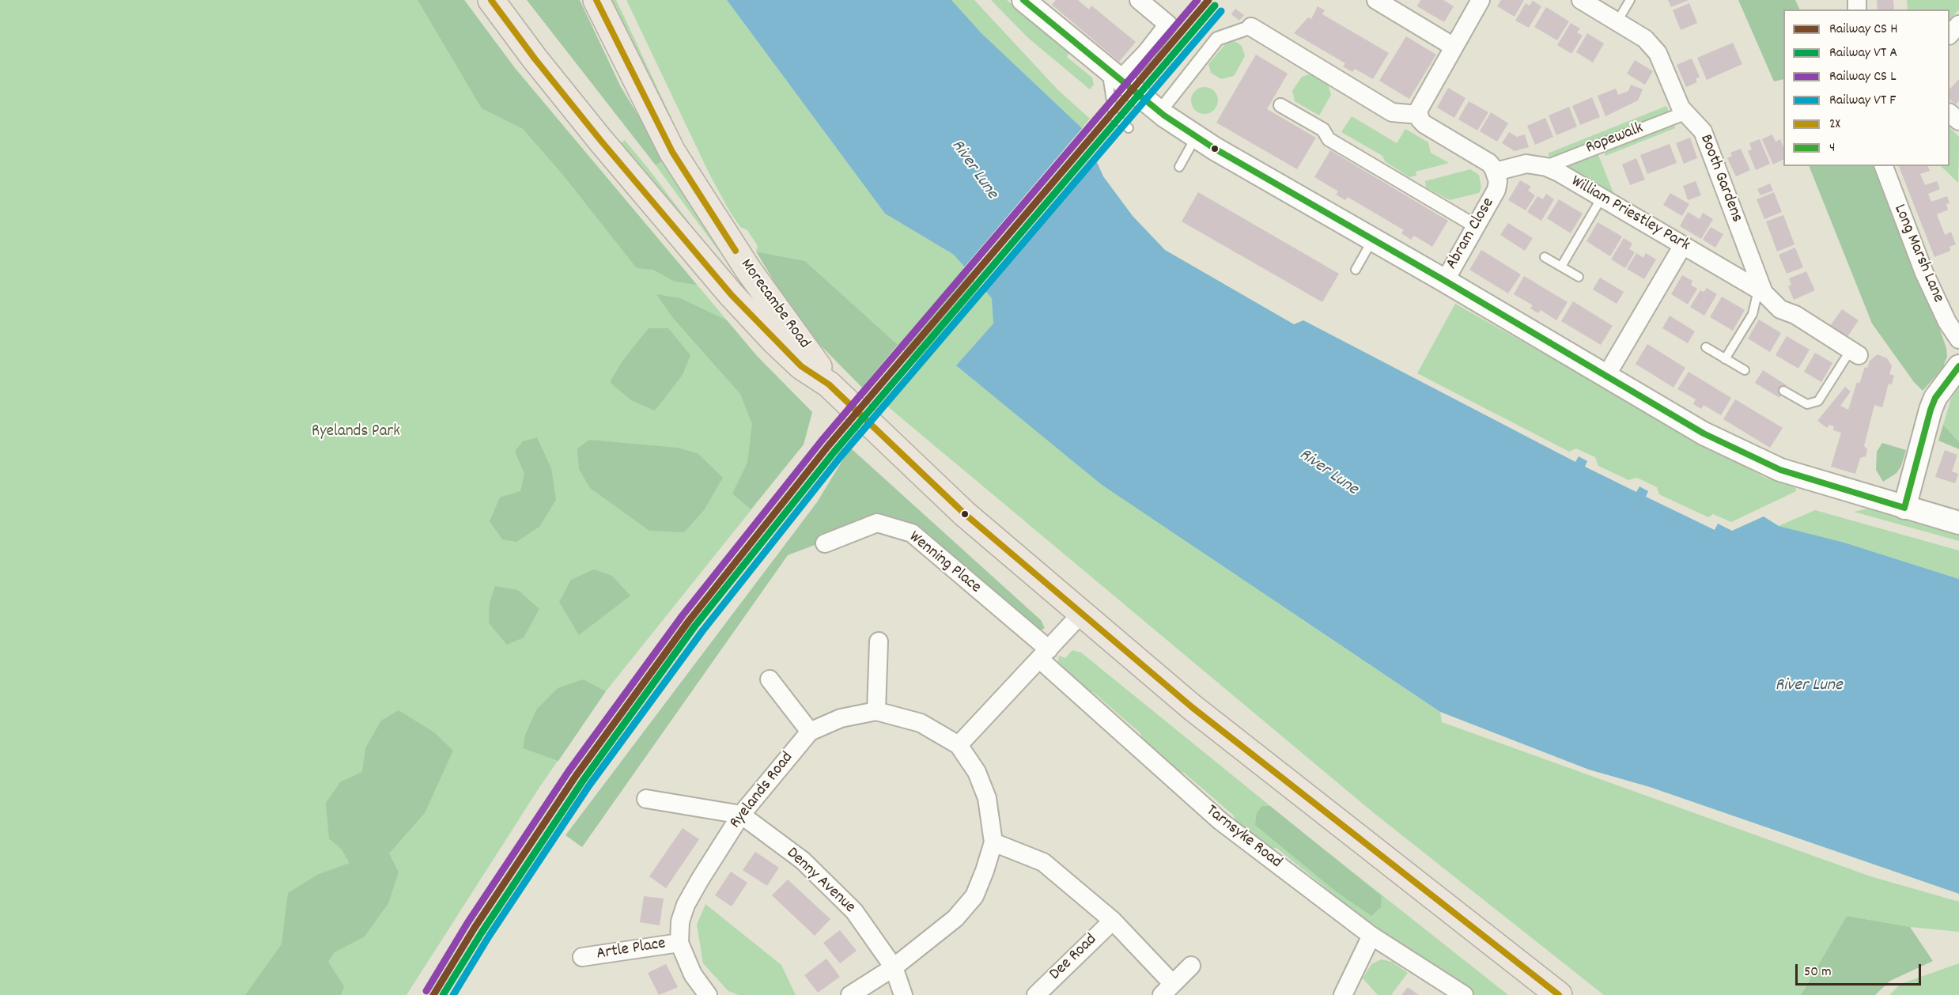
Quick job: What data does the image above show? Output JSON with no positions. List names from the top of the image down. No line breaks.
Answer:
{"streets":{"main road":["Morecambe Road"],"street":["Ropewalk","Booth Gardens","William Priestley Park","Abram Close","Long Marsh Lane","Wenning Place","Ryelands Road","Tarnsyke Road","Denny Avenue","Artle Place","Dee Road"]},"crossings":[["Ropewalk","Booth Gardens"],["Ropewalk","William Priestley Park"],["Booth Gardens","William Priestley Park"],["William Priestley Park","Abram Close"],["Wenning Place","Tarnsyke Road"],["Ryelands Road","Denny Avenue"],["Ryelands Road","Artle Place"]],"water":["River Lune"],"parks":["Ryelands Park"],"lines":["transit line 2X","transit line 4"],"legend":["Railway CS H","Railway VT A","Railway CS L","Railway VT F","2X","4"],"scale_bar":"50 m"}
